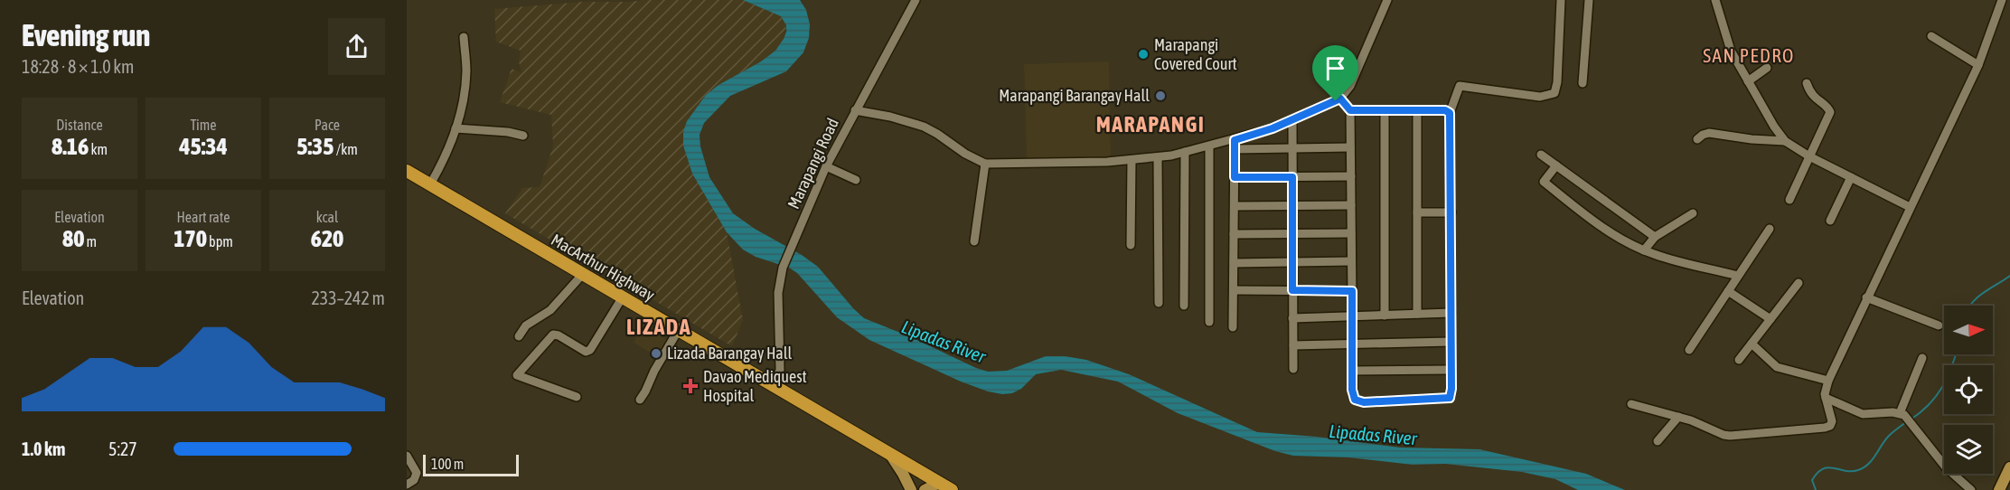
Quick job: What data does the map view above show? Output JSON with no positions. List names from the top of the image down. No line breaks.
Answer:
{"streets":{"highway":["MacArthur Highway"],"street":["Marapangi Road"]},"crossings":[["Marapangi Road","MacArthur Highway"]],"districts":["SAN PEDRO","MARAPANGI","LIZADA"],"water":["Lipadas River"],"places":{"other":["Marapangi Covered Court","Marapangi Barangay Hall","Lizada Barangay Hall"],"health":["Davao Mediquest Hospital"]},"scale_bar":"100 m","north":"right","page":{"heading":["Evening run","18:28 · 8 × 1.0 km"],"stats":[["Distance","8.16 km"],["Time","45:34"],["Pace","5:35 /km"],["Elevation","80 m"],["Heart rate","170 bpm"],["kcal","620"]],"chart":["Elevation","233–242 m"],"list":[{"name":"1.0 km","note":"5:27"}],"scale":"100 m"}}
